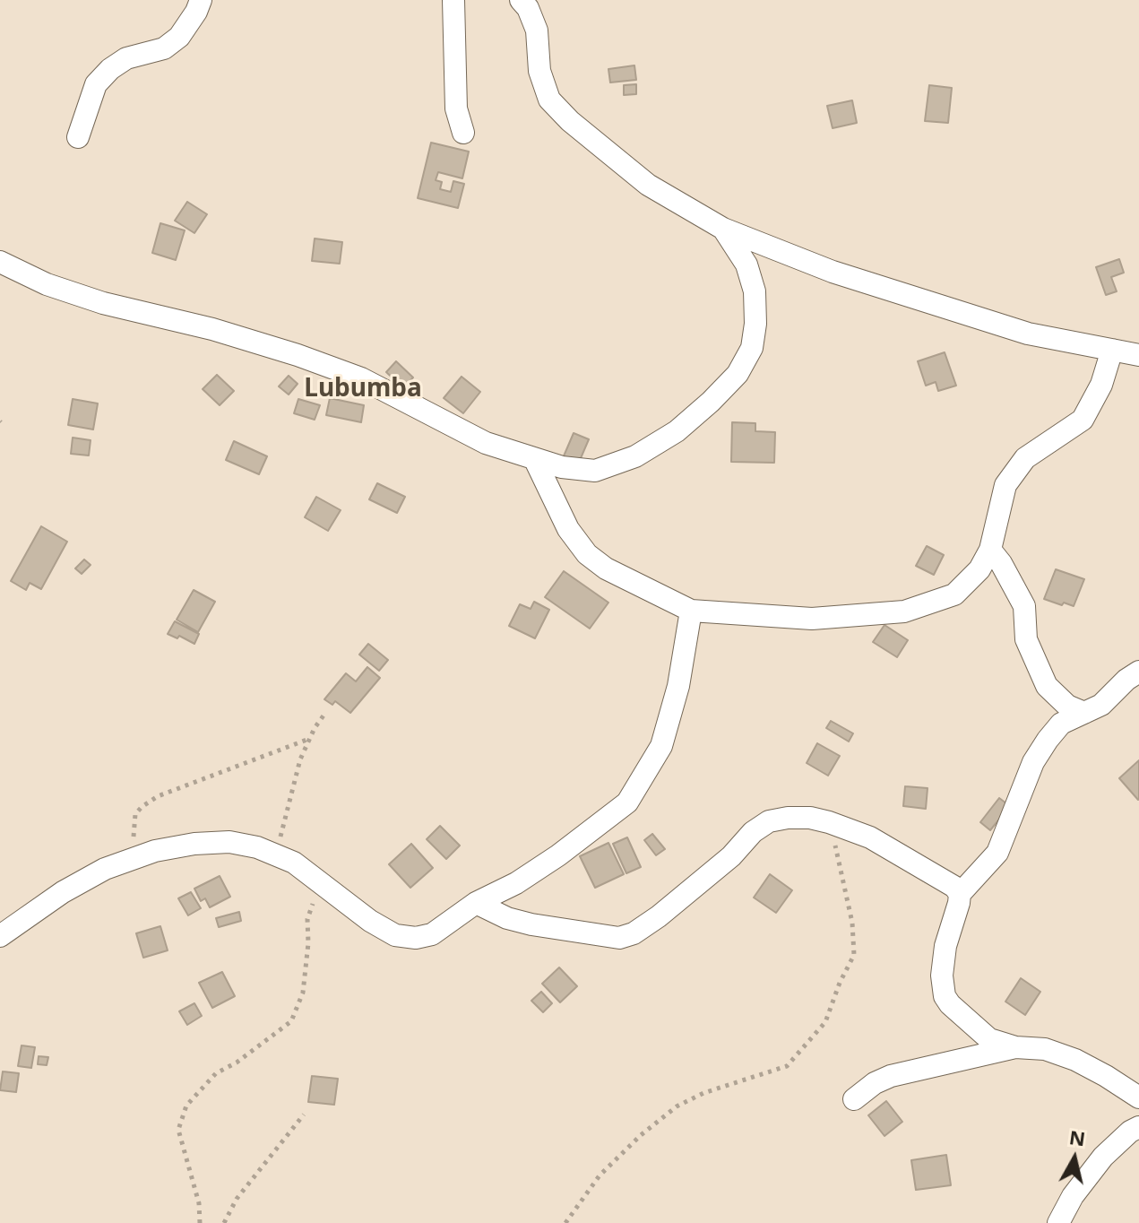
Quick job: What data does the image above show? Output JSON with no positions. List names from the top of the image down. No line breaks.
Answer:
{"districts":["Lubumba"],"north":"top"}
